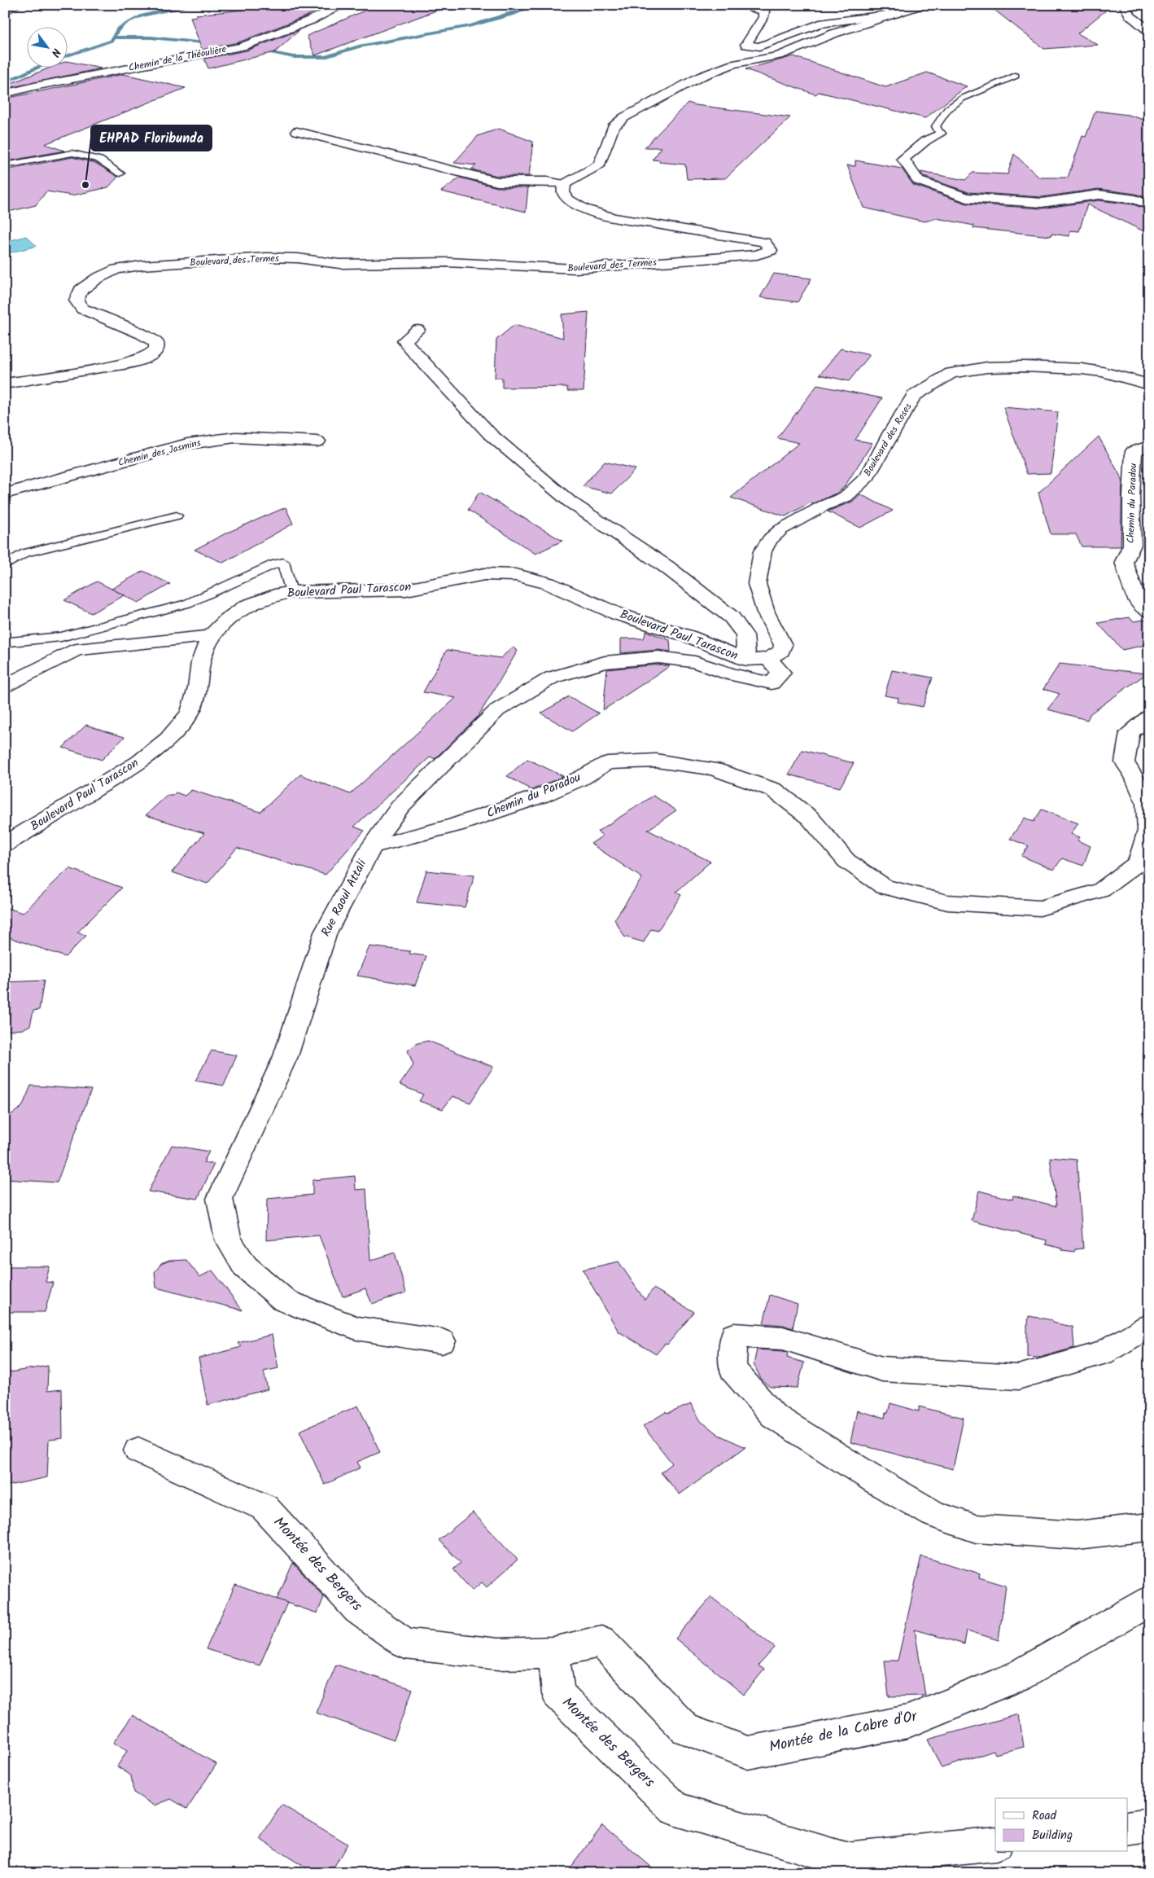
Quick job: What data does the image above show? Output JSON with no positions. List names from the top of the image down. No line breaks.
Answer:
{"streets":{"street":["Chemin de la Théoulière","Boulevard des Termes","Boulevard des Roses","Chemin des Jasmins","Chemin du Paradou","Boulevard Paul Tarascon","Rue Raoul Attali","Montée des Bergers","Montée de la Cabre d'Or"]},"crossings":[["Boulevard des Roses","Boulevard Paul Tarascon"],["Boulevard des Roses","Rue Raoul Attali"],["Chemin du Paradou","Rue Raoul Attali"],["Boulevard Paul Tarascon","Rue Raoul Attali"],["Montée des Bergers","Montée de la Cabre d'Or"]],"places":["EHPAD Floribunda"],"legend":["Road","Building"],"north":"bottom right"}
